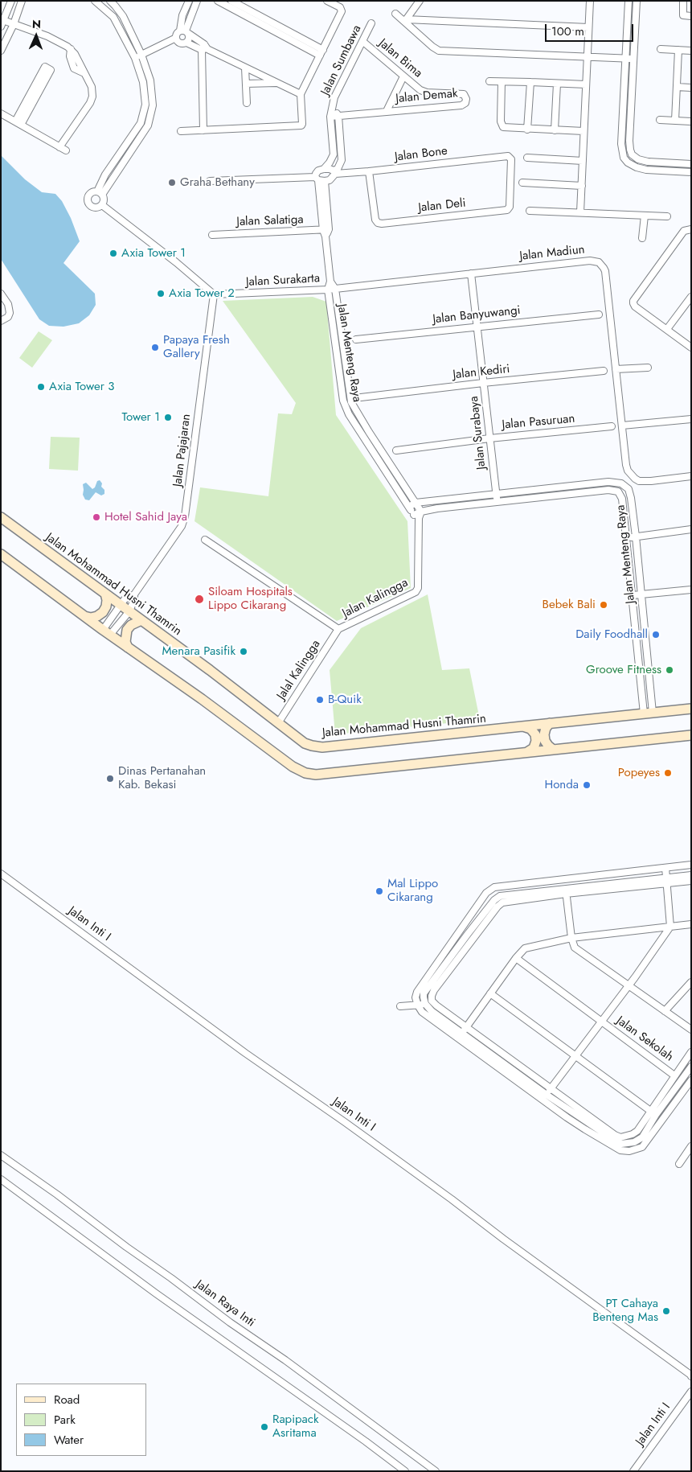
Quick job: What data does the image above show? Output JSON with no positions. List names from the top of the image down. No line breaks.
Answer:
{"streets":{"street":["Jalan Bima","Jalan Sumbawa","Jalan Demak","Jalan Bone","Jalan Deli","Jalan Salatiga","Jalan Madiun","Jalan Surakarta","Jalan Banyuwangi","Jalan Menteng Raya","Jalan Kediri","Jalan Pasuruan","Jalan Surabaya","Jalan Pajajaran","Jalan Mohammad Husni Thamrin","Jalan Kalingga","Jalal Kalingga","Jalan Inti I","Jalan Sekolah","Jalan Raya Inti"]},"crossings":[["Jalan Bima","Jalan Sumbawa"],["Jalan Bima","Jalan Demak"],["Jalan Bone","Jalan Deli"],["Jalan Salatiga","Jalan Menteng Raya"],["Jalan Madiun","Jalan Surakarta"],["Jalan Madiun","Jalan Menteng Raya"],["Jalan Madiun","Jalan Surabaya"],["Jalan Surakarta","Jalan Menteng Raya"],["Jalan Surakarta","Jalan Pajajaran"],["Jalan Banyuwangi","Jalan Surabaya"],["Jalan Menteng Raya","Jalan Surabaya"],["Jalan Menteng Raya","Jalan Mohammad Husni Thamrin"],["Jalan Menteng Raya","Jalan Kalingga"],["Jalan Kediri","Jalan Surabaya"],["Jalan Pasuruan","Jalan Surabaya"],["Jalan Pajajaran","Jalan Mohammad Husni Thamrin"],["Jalan Mohammad Husni Thamrin","Jalal Kalingga"],["Jalan Kalingga","Jalal Kalingga"]],"places":["Graha Bethany","Axia Tower 1","Axia Tower 2","Papaya Fresh Gallery","Axia Tower 3","Tower 1","Hotel Sahid Jaya","Siloam Hospitals Lippo Cikarang","Bebek Bali","Daily Foodhall","Menara Pasifik","Groove Fitness","B-Quik","Popeyes","Dinas Pertanahan Kab. Bekasi","Honda","Mal Lippo Cikarang","PT Cahaya Benteng Mas","Rapipack Asritama"],"legend":["Road","Park","Water"],"scale_bar":"100 m","north":"top"}
